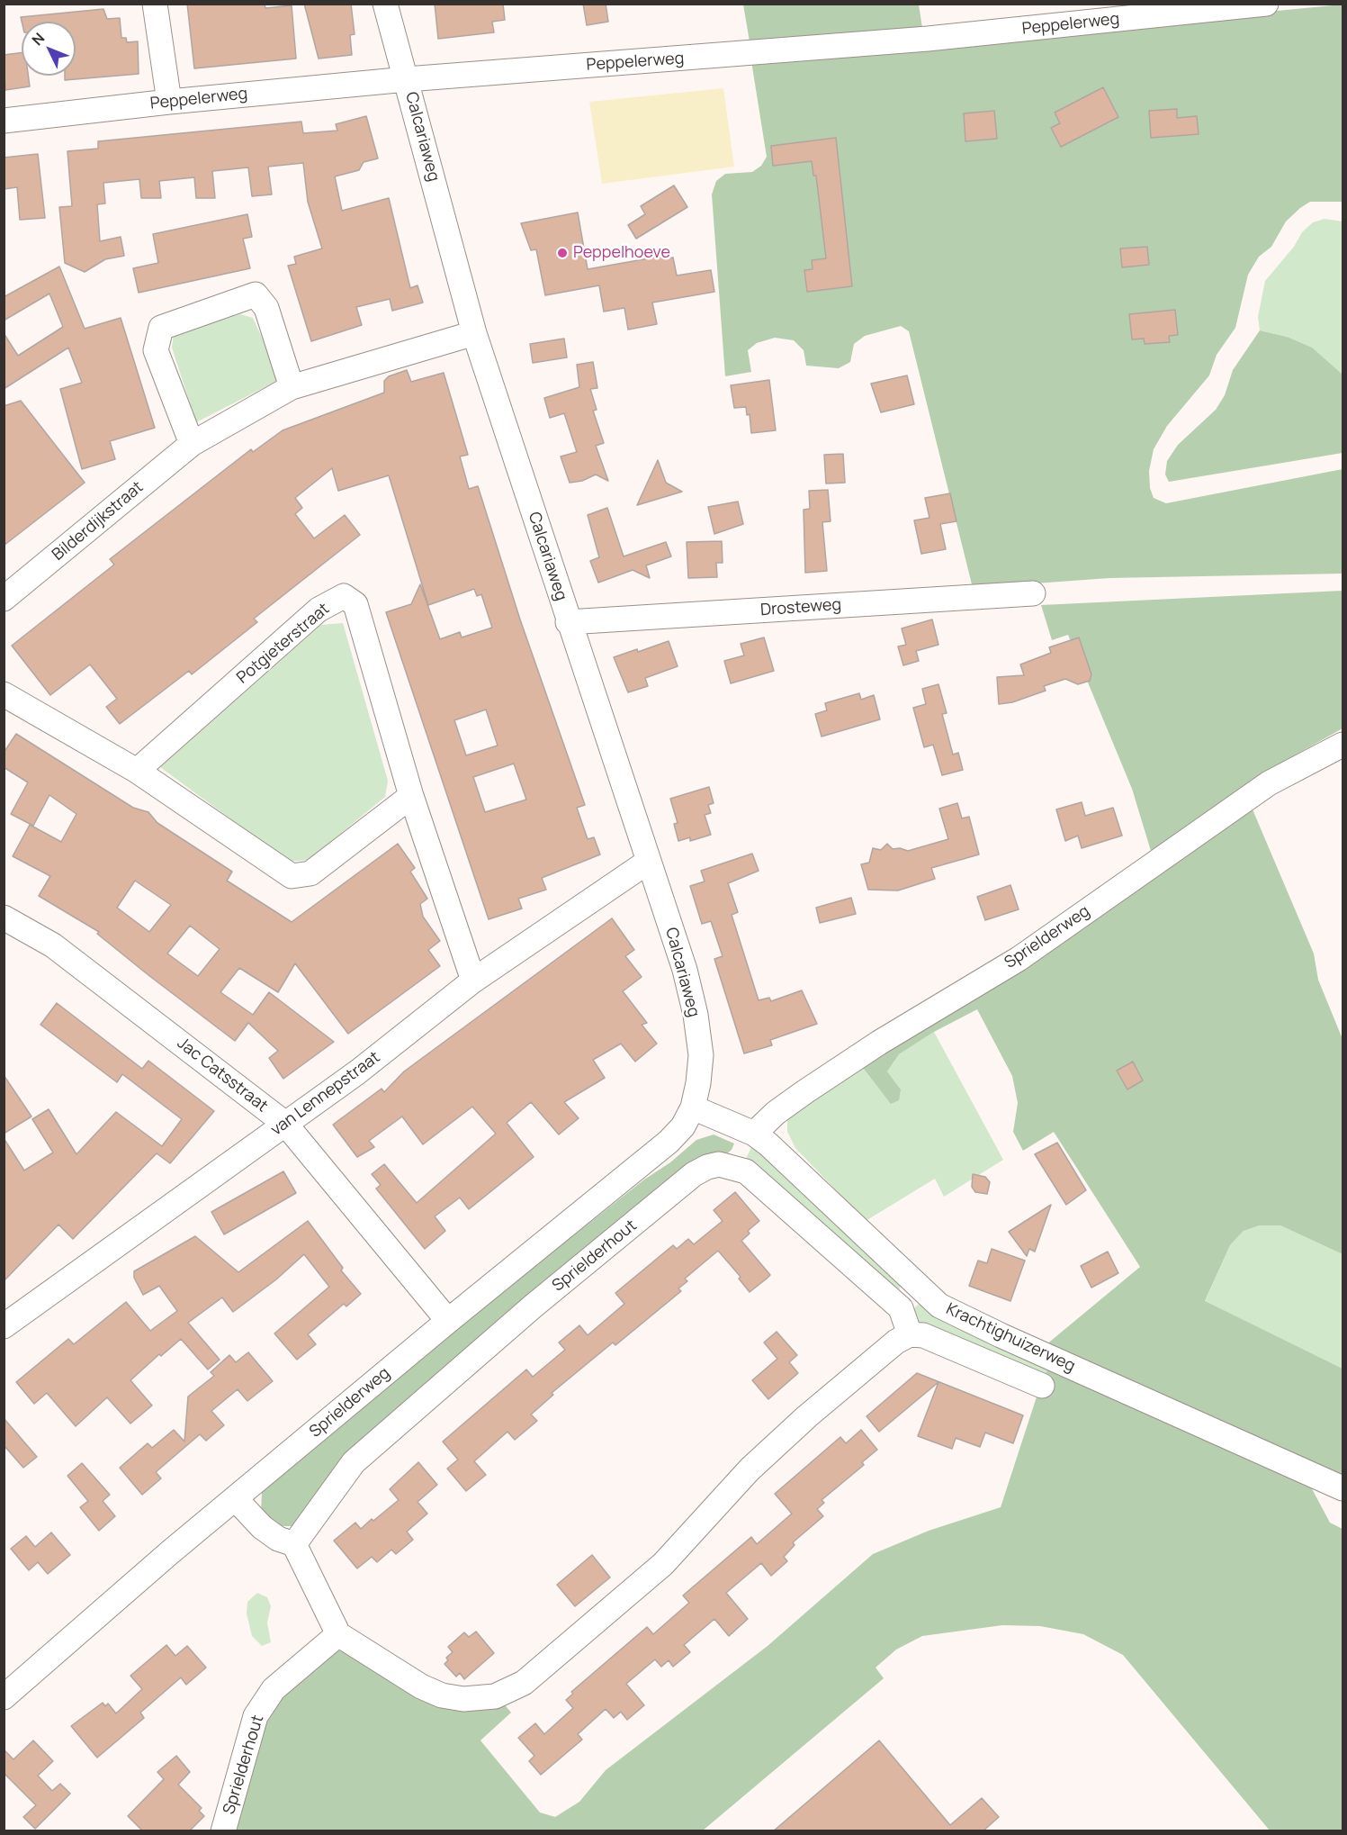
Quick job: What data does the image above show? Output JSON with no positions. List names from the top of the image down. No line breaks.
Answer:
{"streets":{"street":["Peppelerweg","Calcariaweg","Bilderdijkstraat","Drosteweg","Potgieterstraat","Sprielderweg","Jac Catsstraat","van Lennepstraat","Sprielderhout","Krachtighuizerweg"]},"crossings":[["Peppelerweg","Calcariaweg"],["Calcariaweg","Bilderdijkstraat"],["Calcariaweg","Drosteweg"],["Calcariaweg","Sprielderweg"],["Calcariaweg","van Lennepstraat"],["Calcariaweg","Krachtighuizerweg"],["Potgieterstraat","van Lennepstraat"],["Sprielderweg","Jac Catsstraat"],["Sprielderweg","Krachtighuizerweg"],["Jac Catsstraat","van Lennepstraat"]],"places":["Peppelhoeve"],"north":"top left"}
